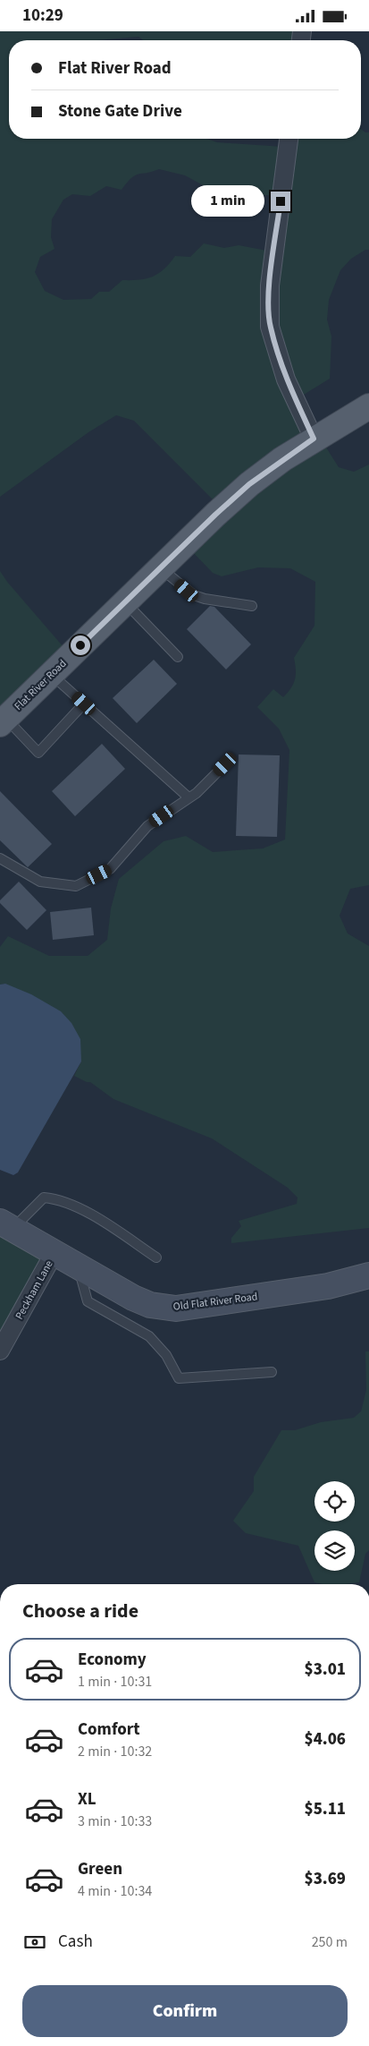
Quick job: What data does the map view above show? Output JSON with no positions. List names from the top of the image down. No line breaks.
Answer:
{"streets":{"main road":["Flat River Road"],"street":["Peckham Lane","Old Flat River Road"]},"crossings":[["Peckham Lane","Old Flat River Road"]],"page":{"status":"10:29","banner":["Flat River Road","Stone Gate Drive"],"bubble":"1 min","heading":"Choose a ride","list":[{"name":"Economy","note":"1 min · 10:31","value":"$3.01"},{"name":"Comfort","note":"2 min · 10:32","value":"$4.06"},{"name":"XL","note":"3 min · 10:33","value":"$5.11"},{"name":"Green","note":"4 min · 10:34","value":"$3.69"}],"pay":["Cash","250 m"],"buttons":"Confirm"}}
